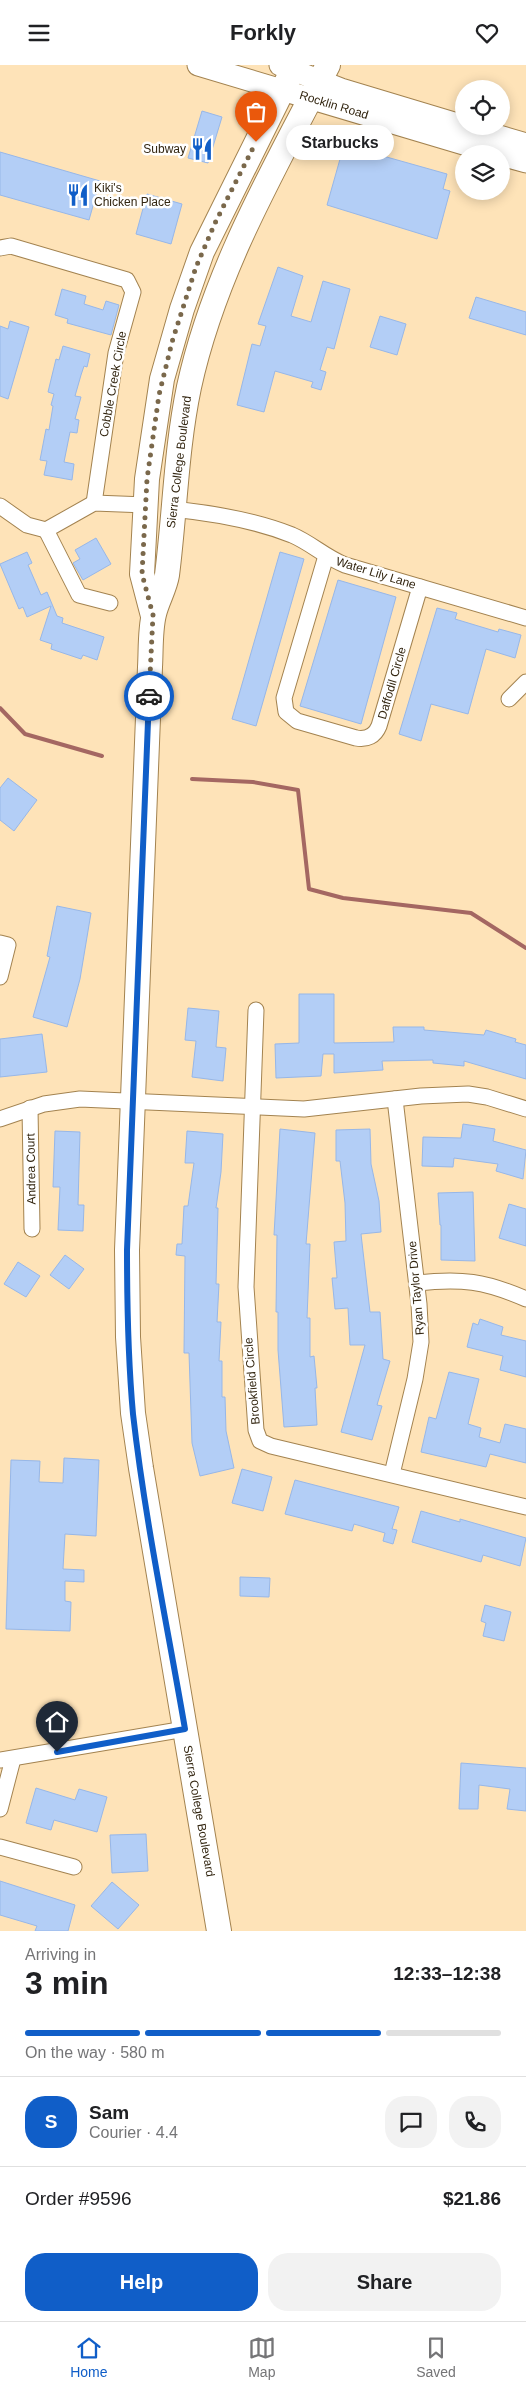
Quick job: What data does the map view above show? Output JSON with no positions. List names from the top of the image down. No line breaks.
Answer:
{"streets":{"main road":["Sierra College Boulevard"],"street":["Rocklin Road","Cobble Creek Circle","Water Lily Lane","Daffodil Circle","Andrea Court","Ryan Taylor Drive","Brookfield Circle"]},"crossings":[["Rocklin Road","Sierra College Boulevard"],["Sierra College Boulevard","Water Lily Lane"],["Water Lily Lane","Daffodil Circle"],["Ryan Taylor Drive","Brookfield Circle"]],"places":{"other":["Starbucks"],"restaurant":["Subway","Kiki's Chicken Place"]},"page":{"header":"Forkly","bubble":"Starbucks","heading":["3 min","Arriving in","12:33–12:38"],"panel":["Sam","Courier · 4.4","Order #9596","$21.86"],"bar":"On the way · 580 m","round":"S","buttons":["Help","Share"],"tabs":["Home","Map","Saved"]}}
